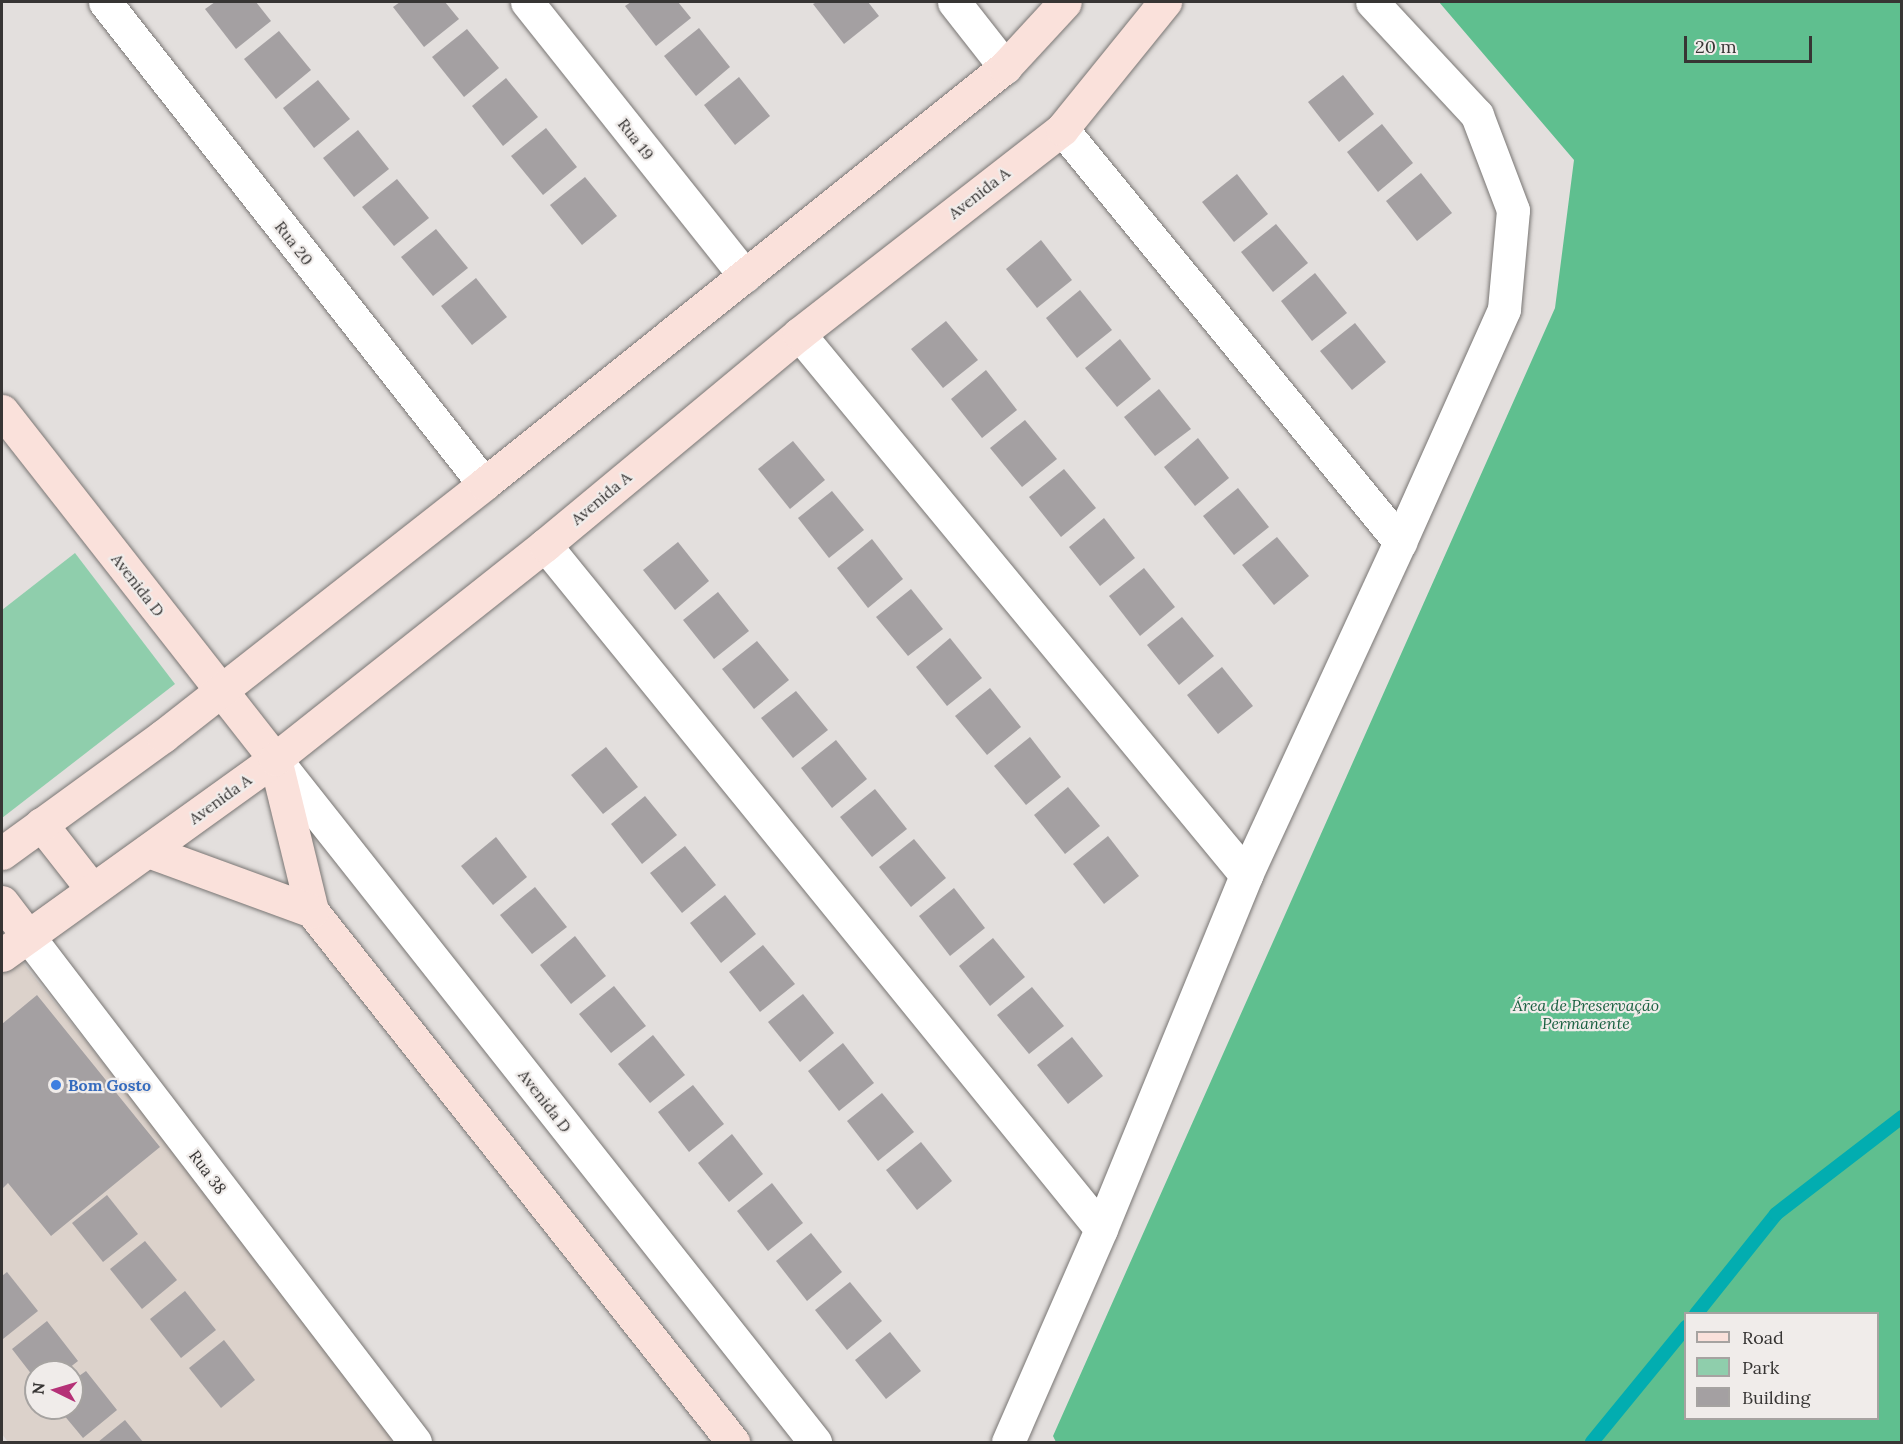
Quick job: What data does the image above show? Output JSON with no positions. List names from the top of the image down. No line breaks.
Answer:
{"streets":{"street":["Rua 19","Avenida A","Rua 20","Avenida D","Rua 38"]},"crossings":[["Avenida A","Avenida D"],["Avenida A","Rua 38"]],"parks":["Área de Preservação Permanente"],"places":["Bom Gosto"],"legend":["Road","Park","Building"],"scale_bar":"20 m","north":"left"}
